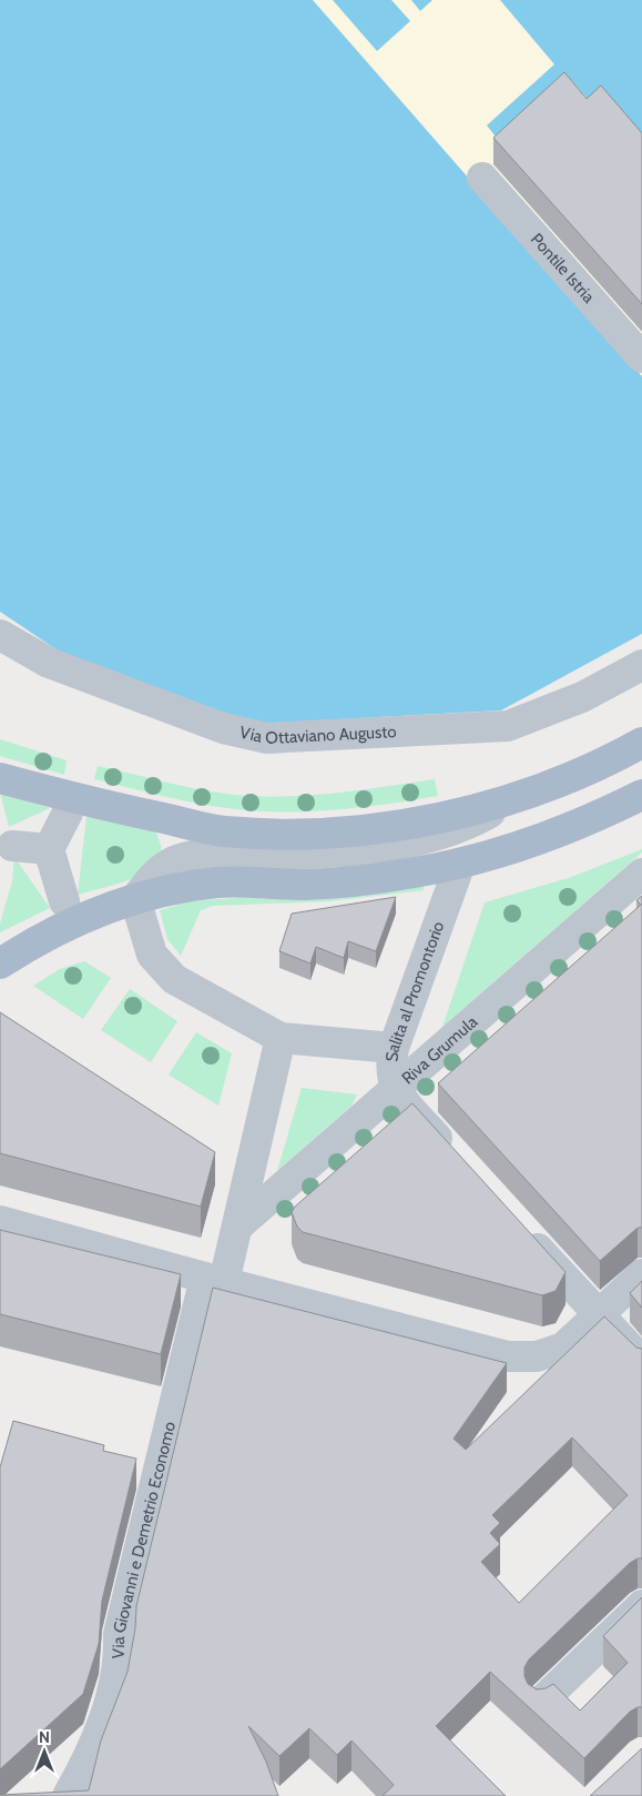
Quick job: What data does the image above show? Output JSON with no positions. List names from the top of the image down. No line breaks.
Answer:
{"streets":{"street":["Pontile Istria","Via Ottaviano Augusto","Salita al Promontorio","Riva Grumula","Via Giovanni e Demetrio Economo"]},"crossings":[["Salita al Promontorio","Riva Grumula"]],"north":"top"}
